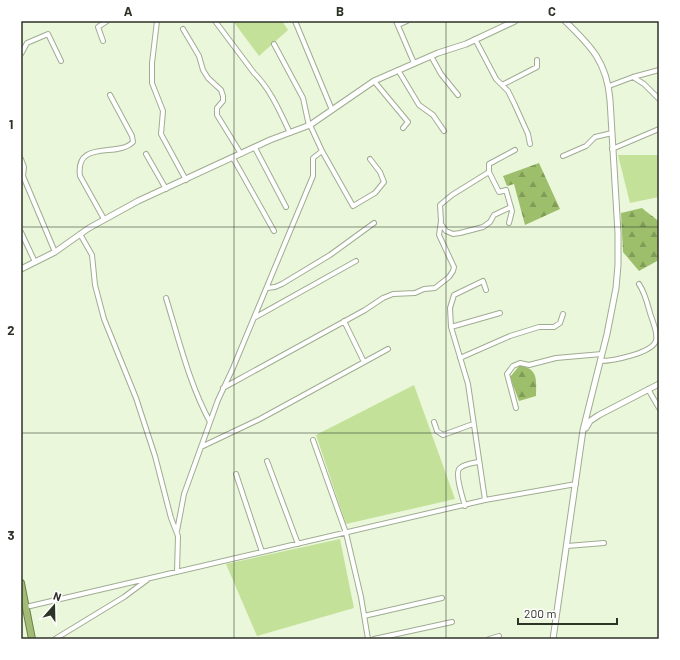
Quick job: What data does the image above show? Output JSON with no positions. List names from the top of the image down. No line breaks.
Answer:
{"scale_bar":"200 m","north":"top","grid":{"columns":["A","B","C"],"rows":["1","2","3"]}}
